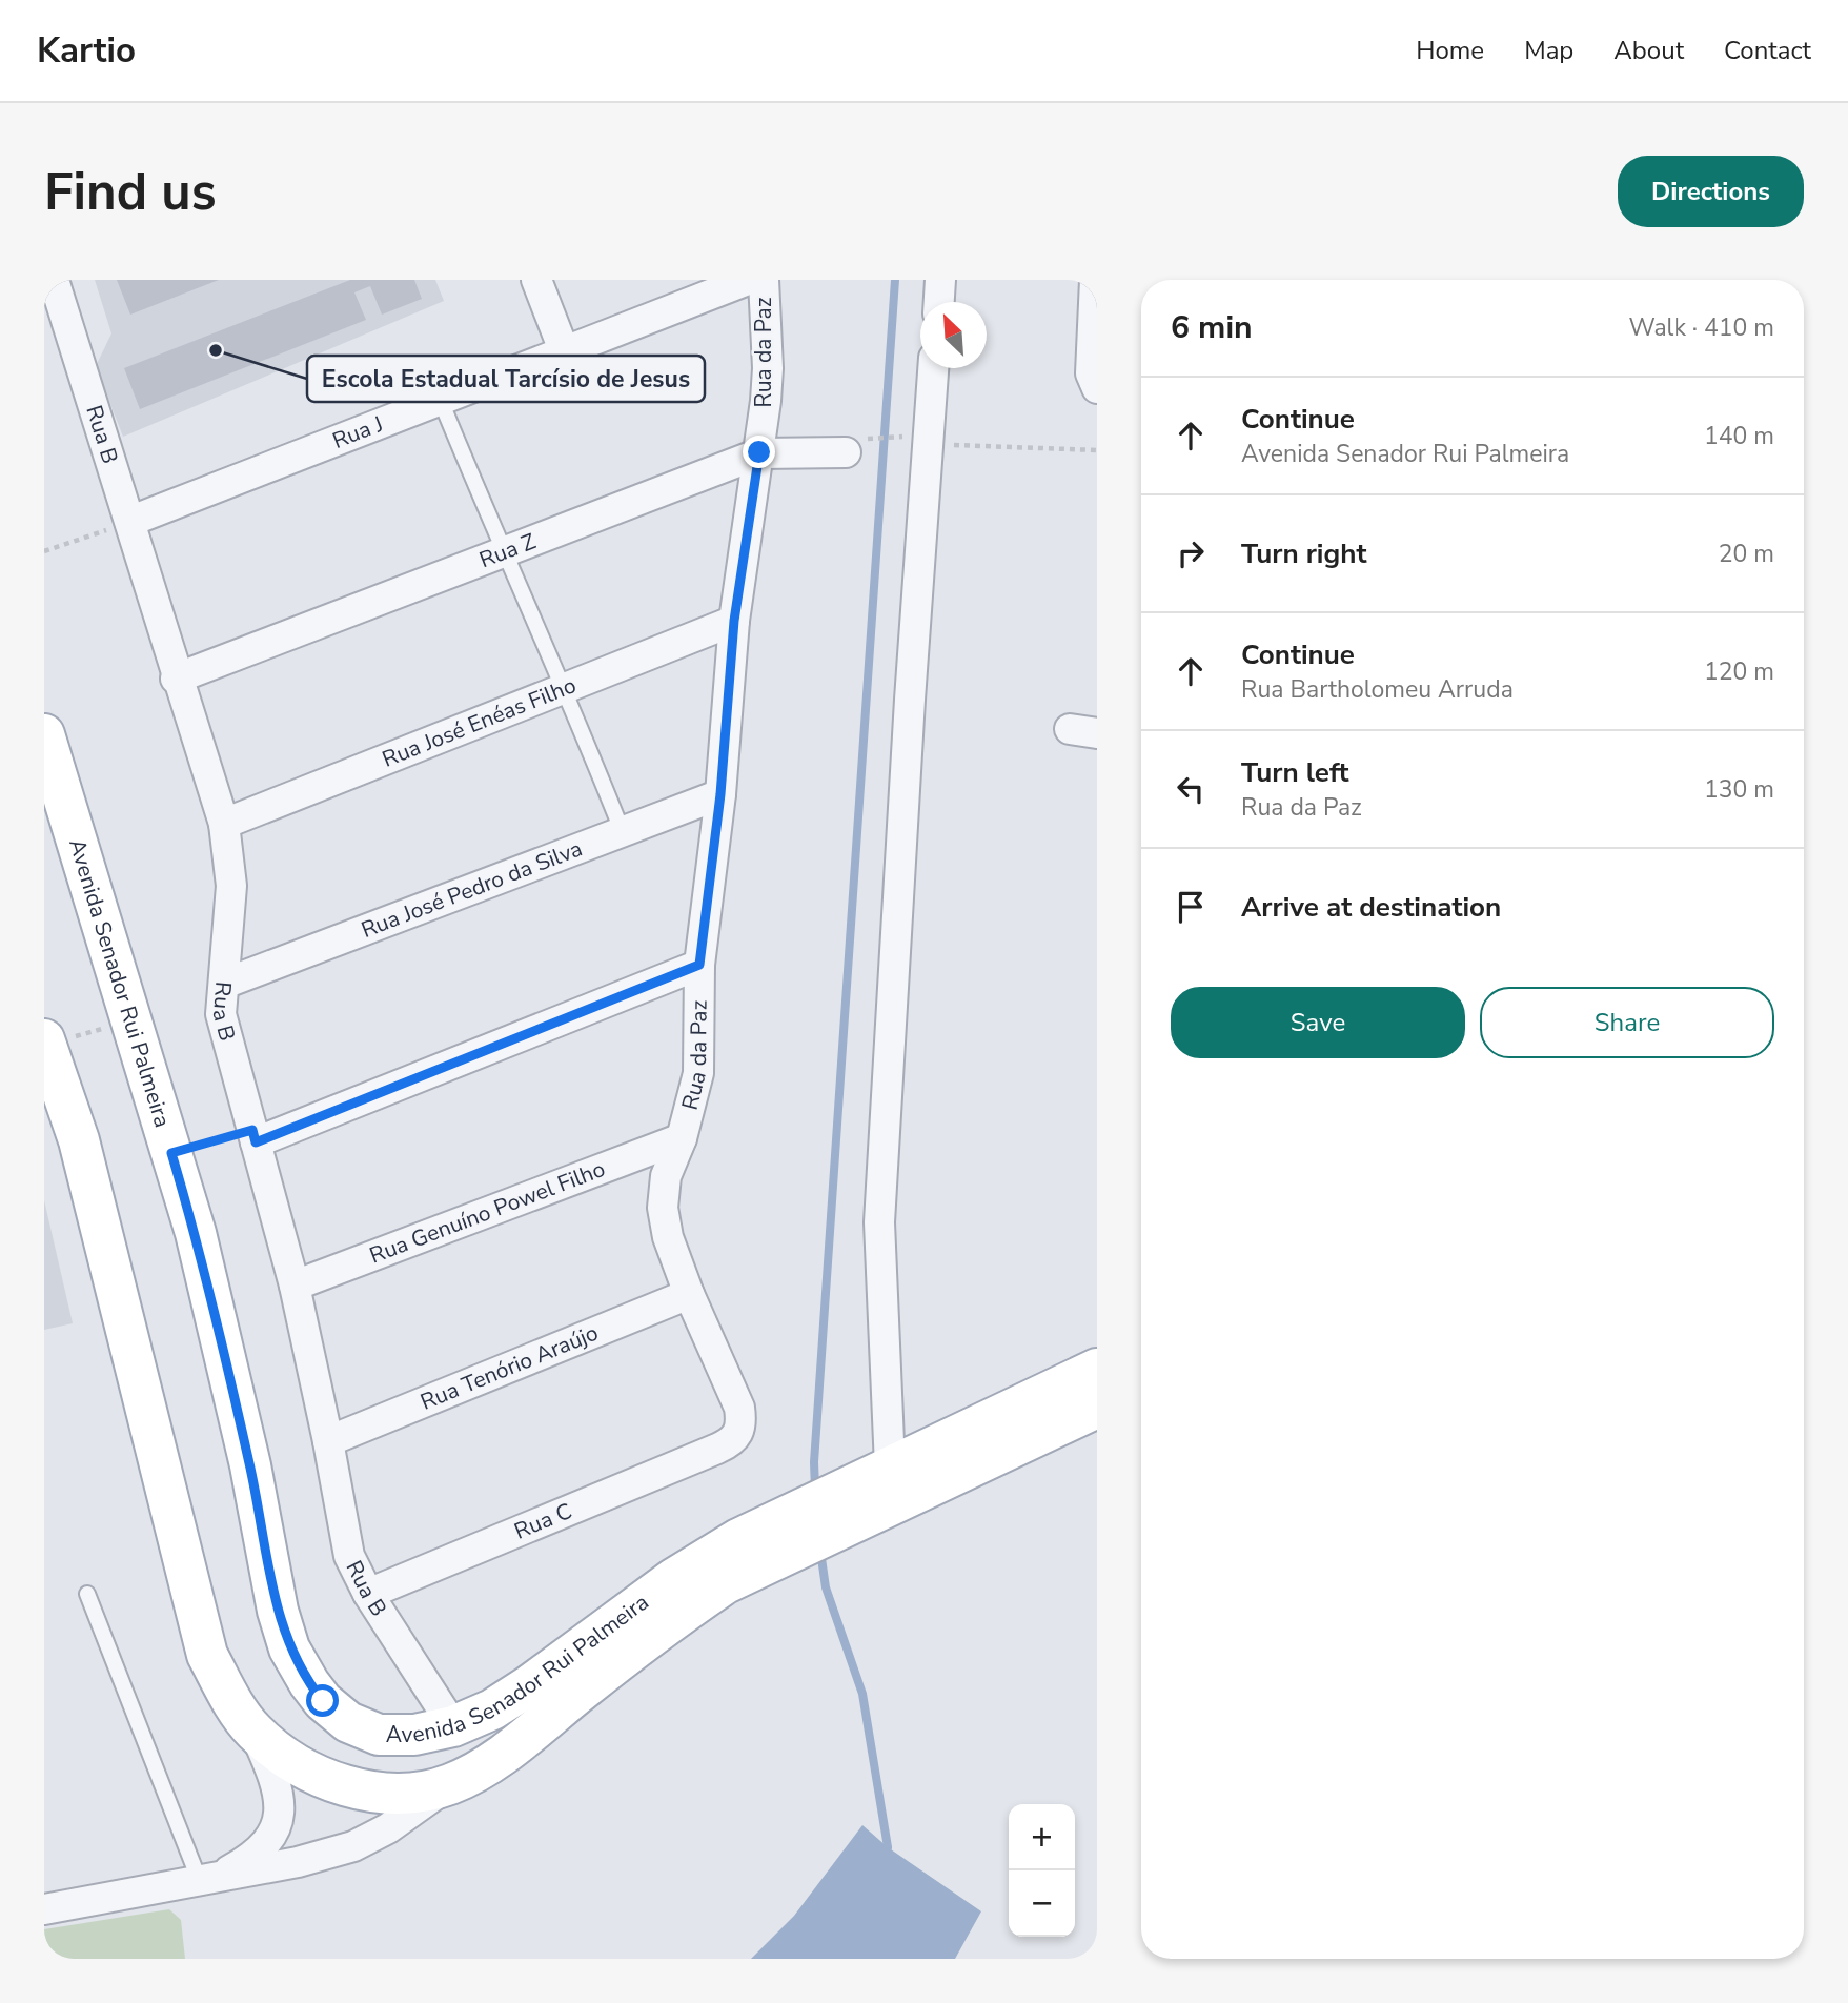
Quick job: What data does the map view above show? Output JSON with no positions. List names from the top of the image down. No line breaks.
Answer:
{"streets":{"main road":["Avenida Senador Rui Palmeira"],"street":["Rua da Paz","Rua J","Rua B","Rua Z","Rua José Enéas Filho","Rua José Pedro da Silva","Rua Genuíno Powel Filho","Rua Tenório Araújo","Rua C"]},"crossings":[["Rua da Paz","Rua Z"],["Rua da Paz","Rua José Enéas Filho"],["Rua da Paz","Rua José Pedro da Silva"],["Rua da Paz","Rua Genuíno Powel Filho"],["Rua da Paz","Rua Tenório Araújo"],["Rua da Paz","Rua C"],["Rua J","Rua B"],["Rua B","Rua Z"],["Rua B","Rua José Enéas Filho"],["Rua B","Rua José Pedro da Silva"],["Rua B","Avenida Senador Rui Palmeira"],["Rua B","Rua Genuíno Powel Filho"],["Rua B","Rua Tenório Araújo"],["Rua B","Rua C"]],"places":["Escola Estadual Tarcísio de Jesus"],"north":"top left","page":{"header":"Kartio","nav":["Home","Map","About","Contact"],"buttons":["Directions",["Save","Share"]],"title":"Find us","heading":["6 min","Walk · 410 m"],"list":[["Continue","Avenida Senador Rui Palmeira","140 m"],["Turn right","20 m"],["Continue","Rua Bartholomeu Arruda","120 m"],["Turn left","Rua da Paz","130 m"],"Arrive at destination"],"map_buttons":["+","−"]}}
